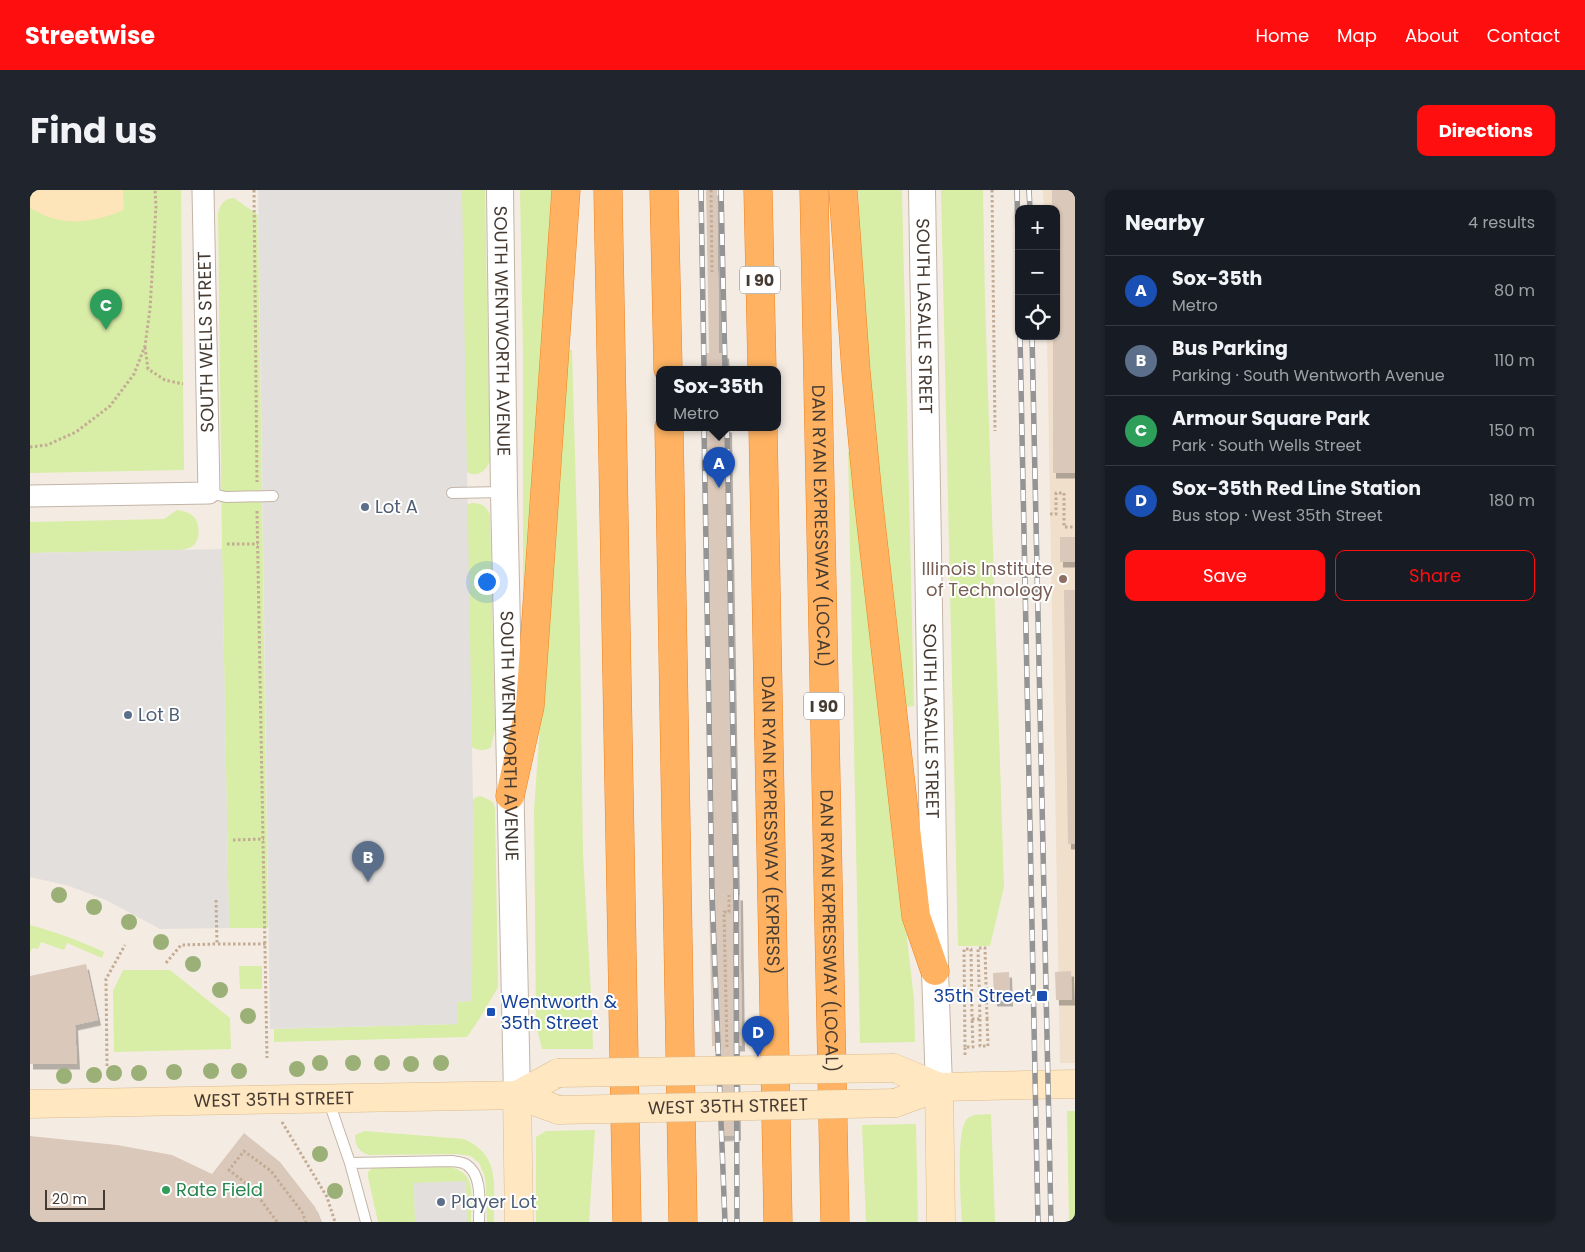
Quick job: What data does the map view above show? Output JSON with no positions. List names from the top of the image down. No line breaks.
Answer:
{"streets":{"highway":["I 90","DAN RYAN EXPRESSWAY (LOCAL)","DAN RYAN EXPRESSWAY (EXPRESS)"],"main road":["SOUTH LASALLE STREET","SOUTH WENTWORTH AVENUE","WEST 35TH STREET"],"street":["SOUTH WELLS STREET"]},"crossings":[["SOUTH LASALLE STREET","WEST 35TH STREET"],["SOUTH WENTWORTH AVENUE","WEST 35TH STREET"]],"places":{"other":["Lot A","Illinois Institute of Technology","Lot B","Rate Field","Player Lot"],"transit":["35th Street","Wentworth & 35th Street"]},"scale_bar":"20 m","page":{"header":"Streetwise","nav":["Home","Map","About","Contact"],"title":"Find us","buttons":["Directions",["Save","Share"]],"heading":["Nearby","4 results"],"map_buttons":["+","−"],"list":[{"mark":"A","name":"Sox-35th","note":"Metro","value":"80 m"},{"mark":"B","name":"Bus Parking","note":"Parking · South Wentworth Avenue","value":"110 m"},{"mark":"C","name":"Armour Square Park","note":"Park · South Wells Street","value":"150 m"},{"mark":"D","name":"Sox-35th Red Line Station","note":"Bus stop · West 35th Street","value":"180 m"}],"pins":["C","A","B","D"],"popup":["Sox-35th","Metro"],"scale":"20 m"}}
